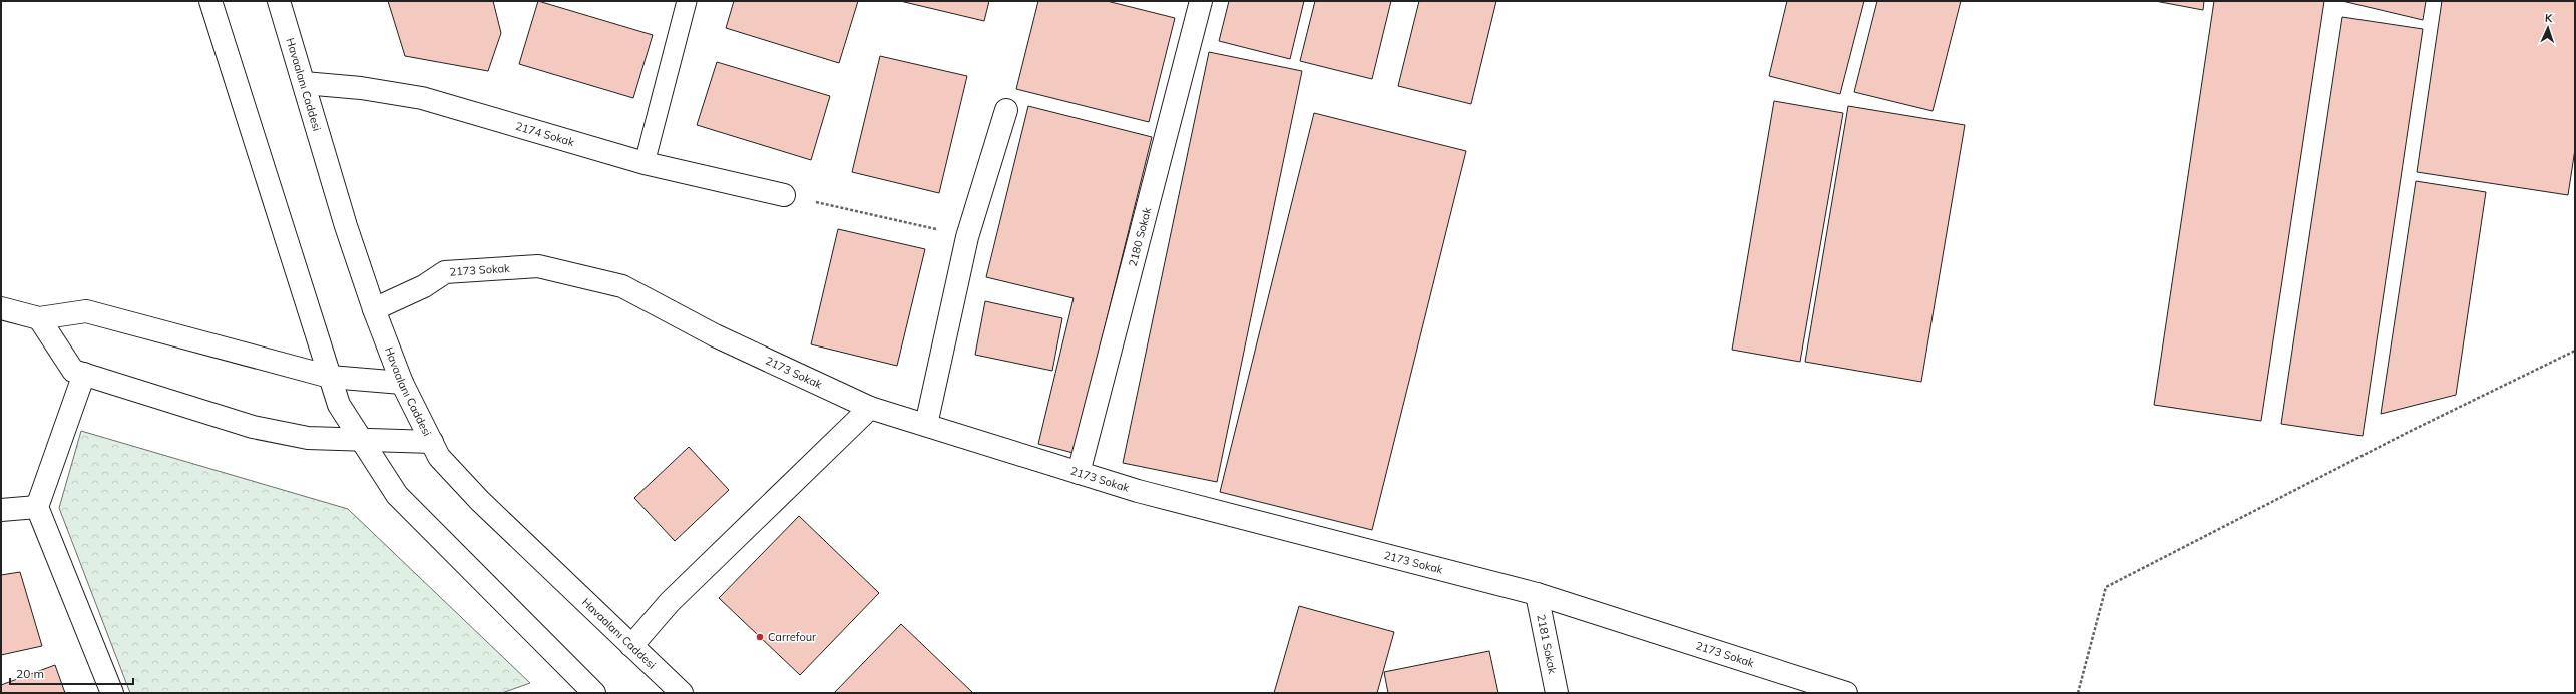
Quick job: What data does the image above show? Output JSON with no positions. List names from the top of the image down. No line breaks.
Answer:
{"streets":{"street":["Havaalanı Caddesi","2174 Sokak","2180 Sokak","2173 Sokak","2181 Sokak"]},"crossings":[["Havaalanı Caddesi","2174 Sokak"],["Havaalanı Caddesi","2173 Sokak"],["2180 Sokak","2173 Sokak"],["2173 Sokak","2181 Sokak"]],"places":["Carrefour"],"scale_bar":"20 m","north":"top"}
